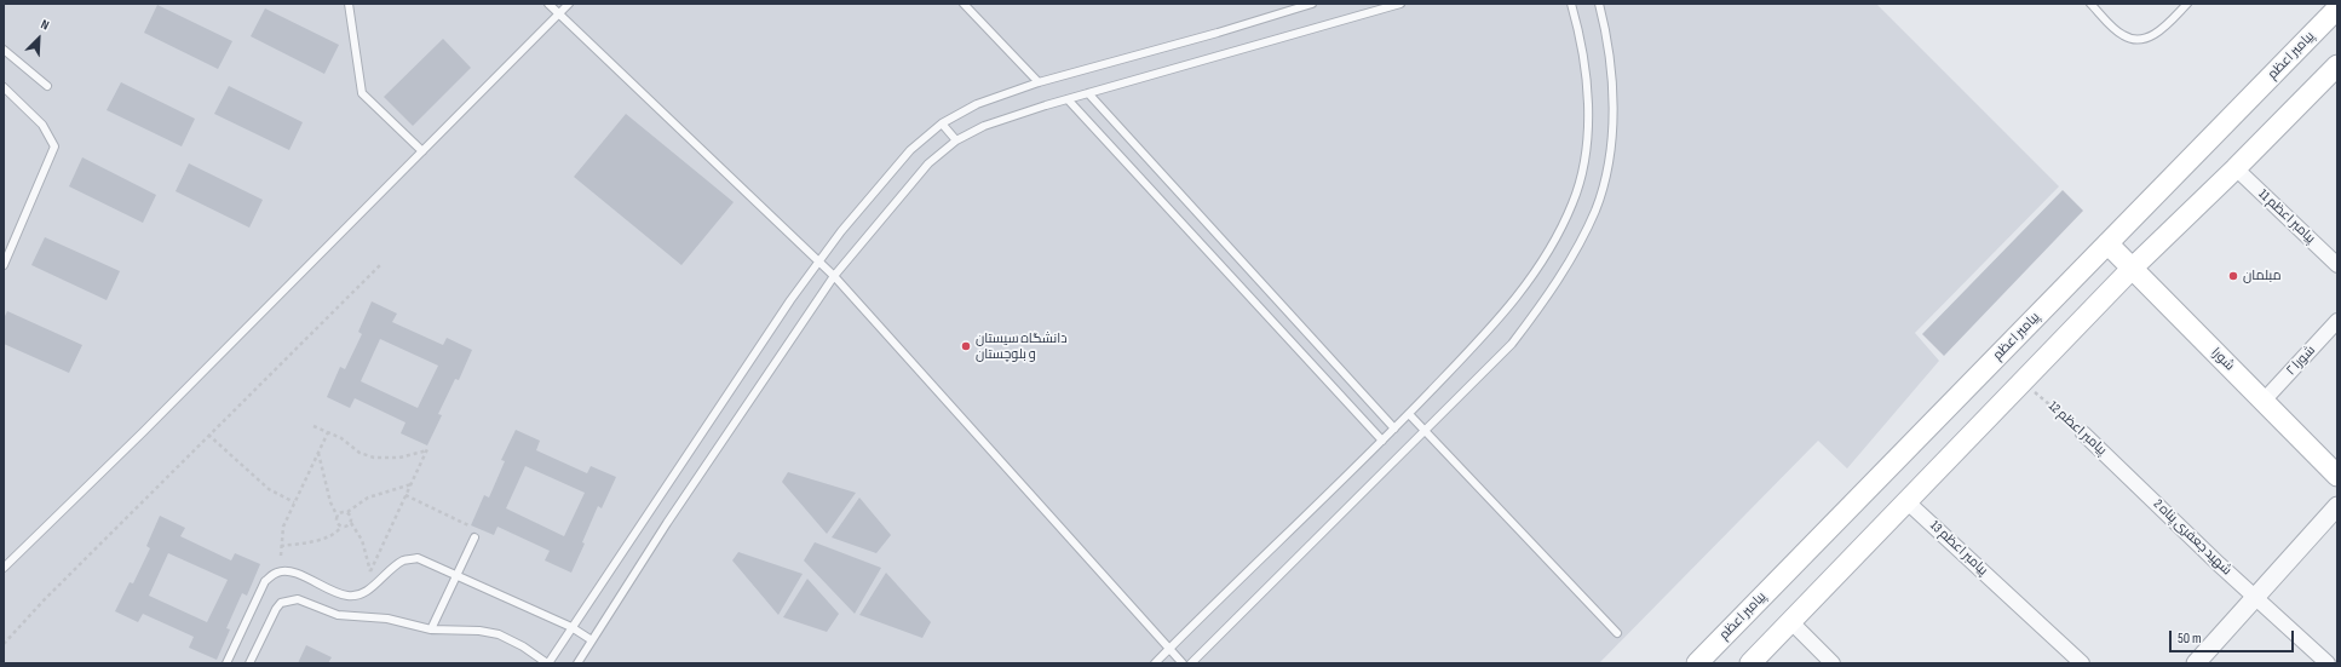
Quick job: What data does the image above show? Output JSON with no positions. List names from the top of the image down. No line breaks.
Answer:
{"streets":{"main road":["پیامبر اعظم","شورا"],"street":["پیامبر اعظم 11","شورا ۲","پیامبر اعظم 12","شهید جعفری پناه 2","پیامبر اعظم 13"]},"crossings":[["پیامبر اعظم","شورا"],["شورا","شورا ۲"],["پیامبر اعظم 12","شهید جعفری پناه 2"]],"places":["مبلمان","دانشگاه سیستان و بلوچستان"],"scale_bar":"50 m","north":"top right"}
